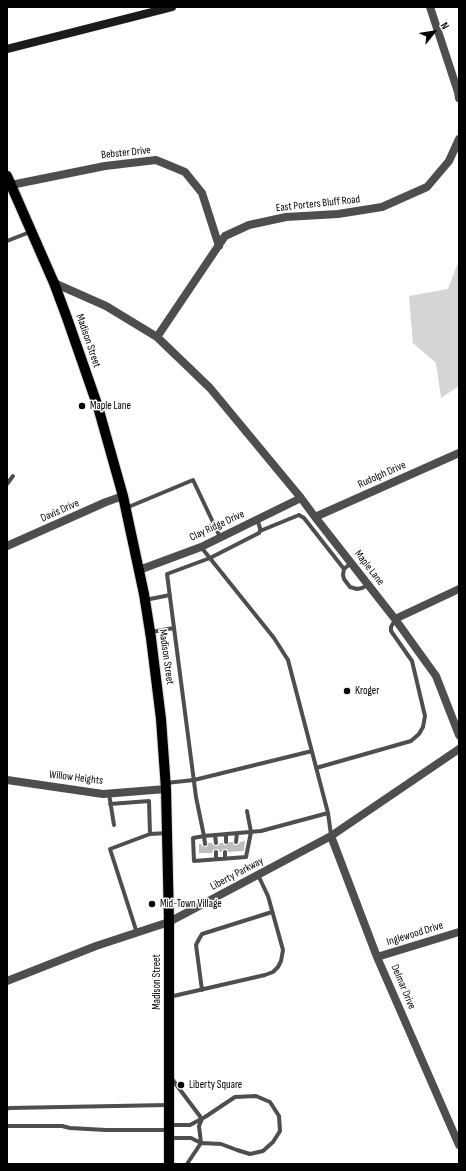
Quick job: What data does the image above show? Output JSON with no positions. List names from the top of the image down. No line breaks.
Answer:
{"streets":{"main road":["Madison Street"],"street":["Bebster Drive","East Porters Bluff Road","Rudolph Drive","Davis Drive","Clay Ridge Drive","Maple Lane","Willow Heights","Liberty Parkway","Inglewood Drive","Delmar Drive"]},"crossings":[["Bebster Drive","East Porters Bluff Road"],["Bebster Drive","Madison Street"],["East Porters Bluff Road","Maple Lane"],["Madison Street","Davis Drive"],["Madison Street","Clay Ridge Drive"],["Madison Street","Maple Lane"],["Madison Street","Willow Heights"],["Madison Street","Liberty Parkway"],["Rudolph Drive","Maple Lane"],["Clay Ridge Drive","Maple Lane"],["Liberty Parkway","Delmar Drive"],["Inglewood Drive","Delmar Drive"]],"places":["Maple Lane","Kroger","Mid-Town Village","Liberty Square"],"north":"top right"}
